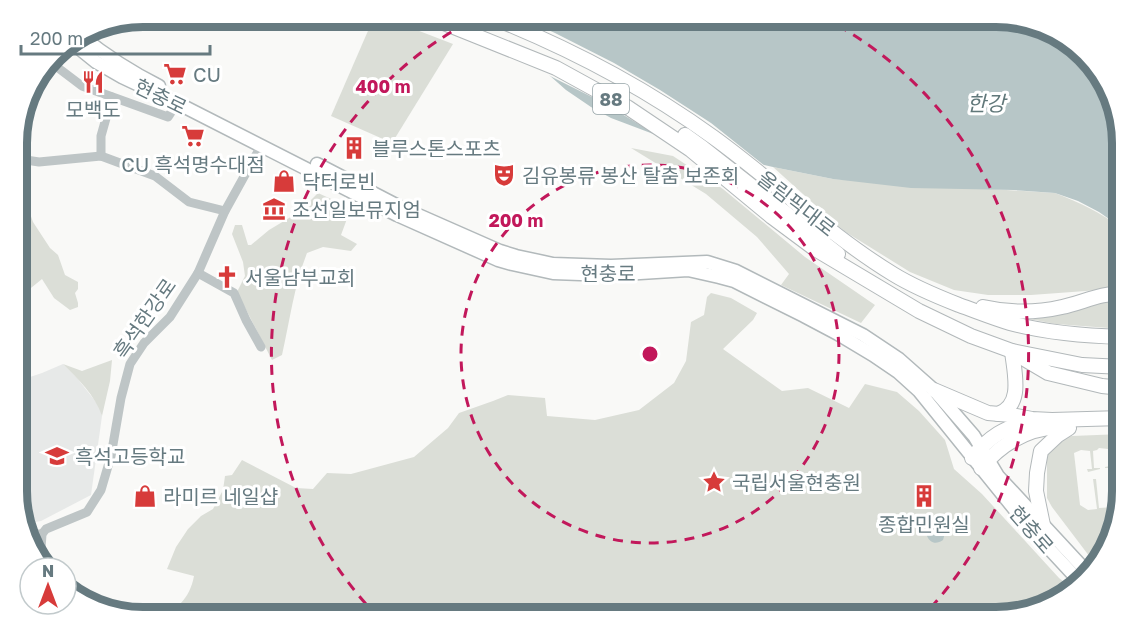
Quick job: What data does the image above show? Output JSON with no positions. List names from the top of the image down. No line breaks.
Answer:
{"streets":{"highway":["88","올림픽대로"],"main road":["현충로"],"street":["흑석한강로"]},"crossings":[["현충로","흑석한강로"]],"water":["한강"],"places":{"supermarket":["CU","CU 흑석명수대점"],"restaurant":["모백도"],"building":["블루스톤스포츠","종합민원실"],"theatre":["김유봉류 봉산 탈춤 보존회"],"shop":["닥터로빈","라미르 네일샵"],"museum":["조선일보뮤지엄"],"church":["서울남부교회"],"school or university":["흑석고등학교"],"place":["국립서울현충원"]},"scale_bar":"200 m","north":"top","rings":["400 m","200 m"]}
